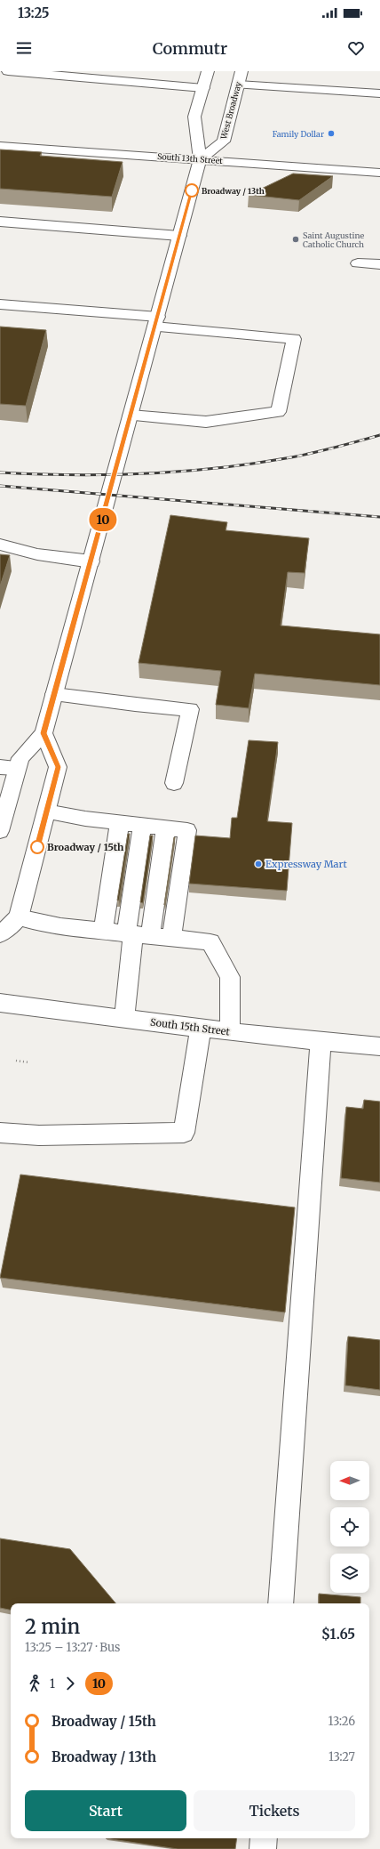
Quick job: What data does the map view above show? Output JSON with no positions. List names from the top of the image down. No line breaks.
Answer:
{"streets":{"main road":["West Broadway","South 13th Street","South 15th Street"]},"crossings":[["West Broadway","South 13th Street"]],"places":["Family Dollar","Broadway / 13th","Saint Augustine Catholic Church","Broadway / 15th","Expressway Mart"],"lines":["bus line 10"],"north":"left","page":{"status":"13:25","header":"Commutr","on_map":"10","heading":["2 min","13:25 – 13:27 · Bus","$1.65"],"legs":["1","10"],"list":[{"name":"Broadway / 15th","value":"13:26"},{"name":"Broadway / 13th","value":"13:27"}],"buttons":["Start","Tickets"]}}
